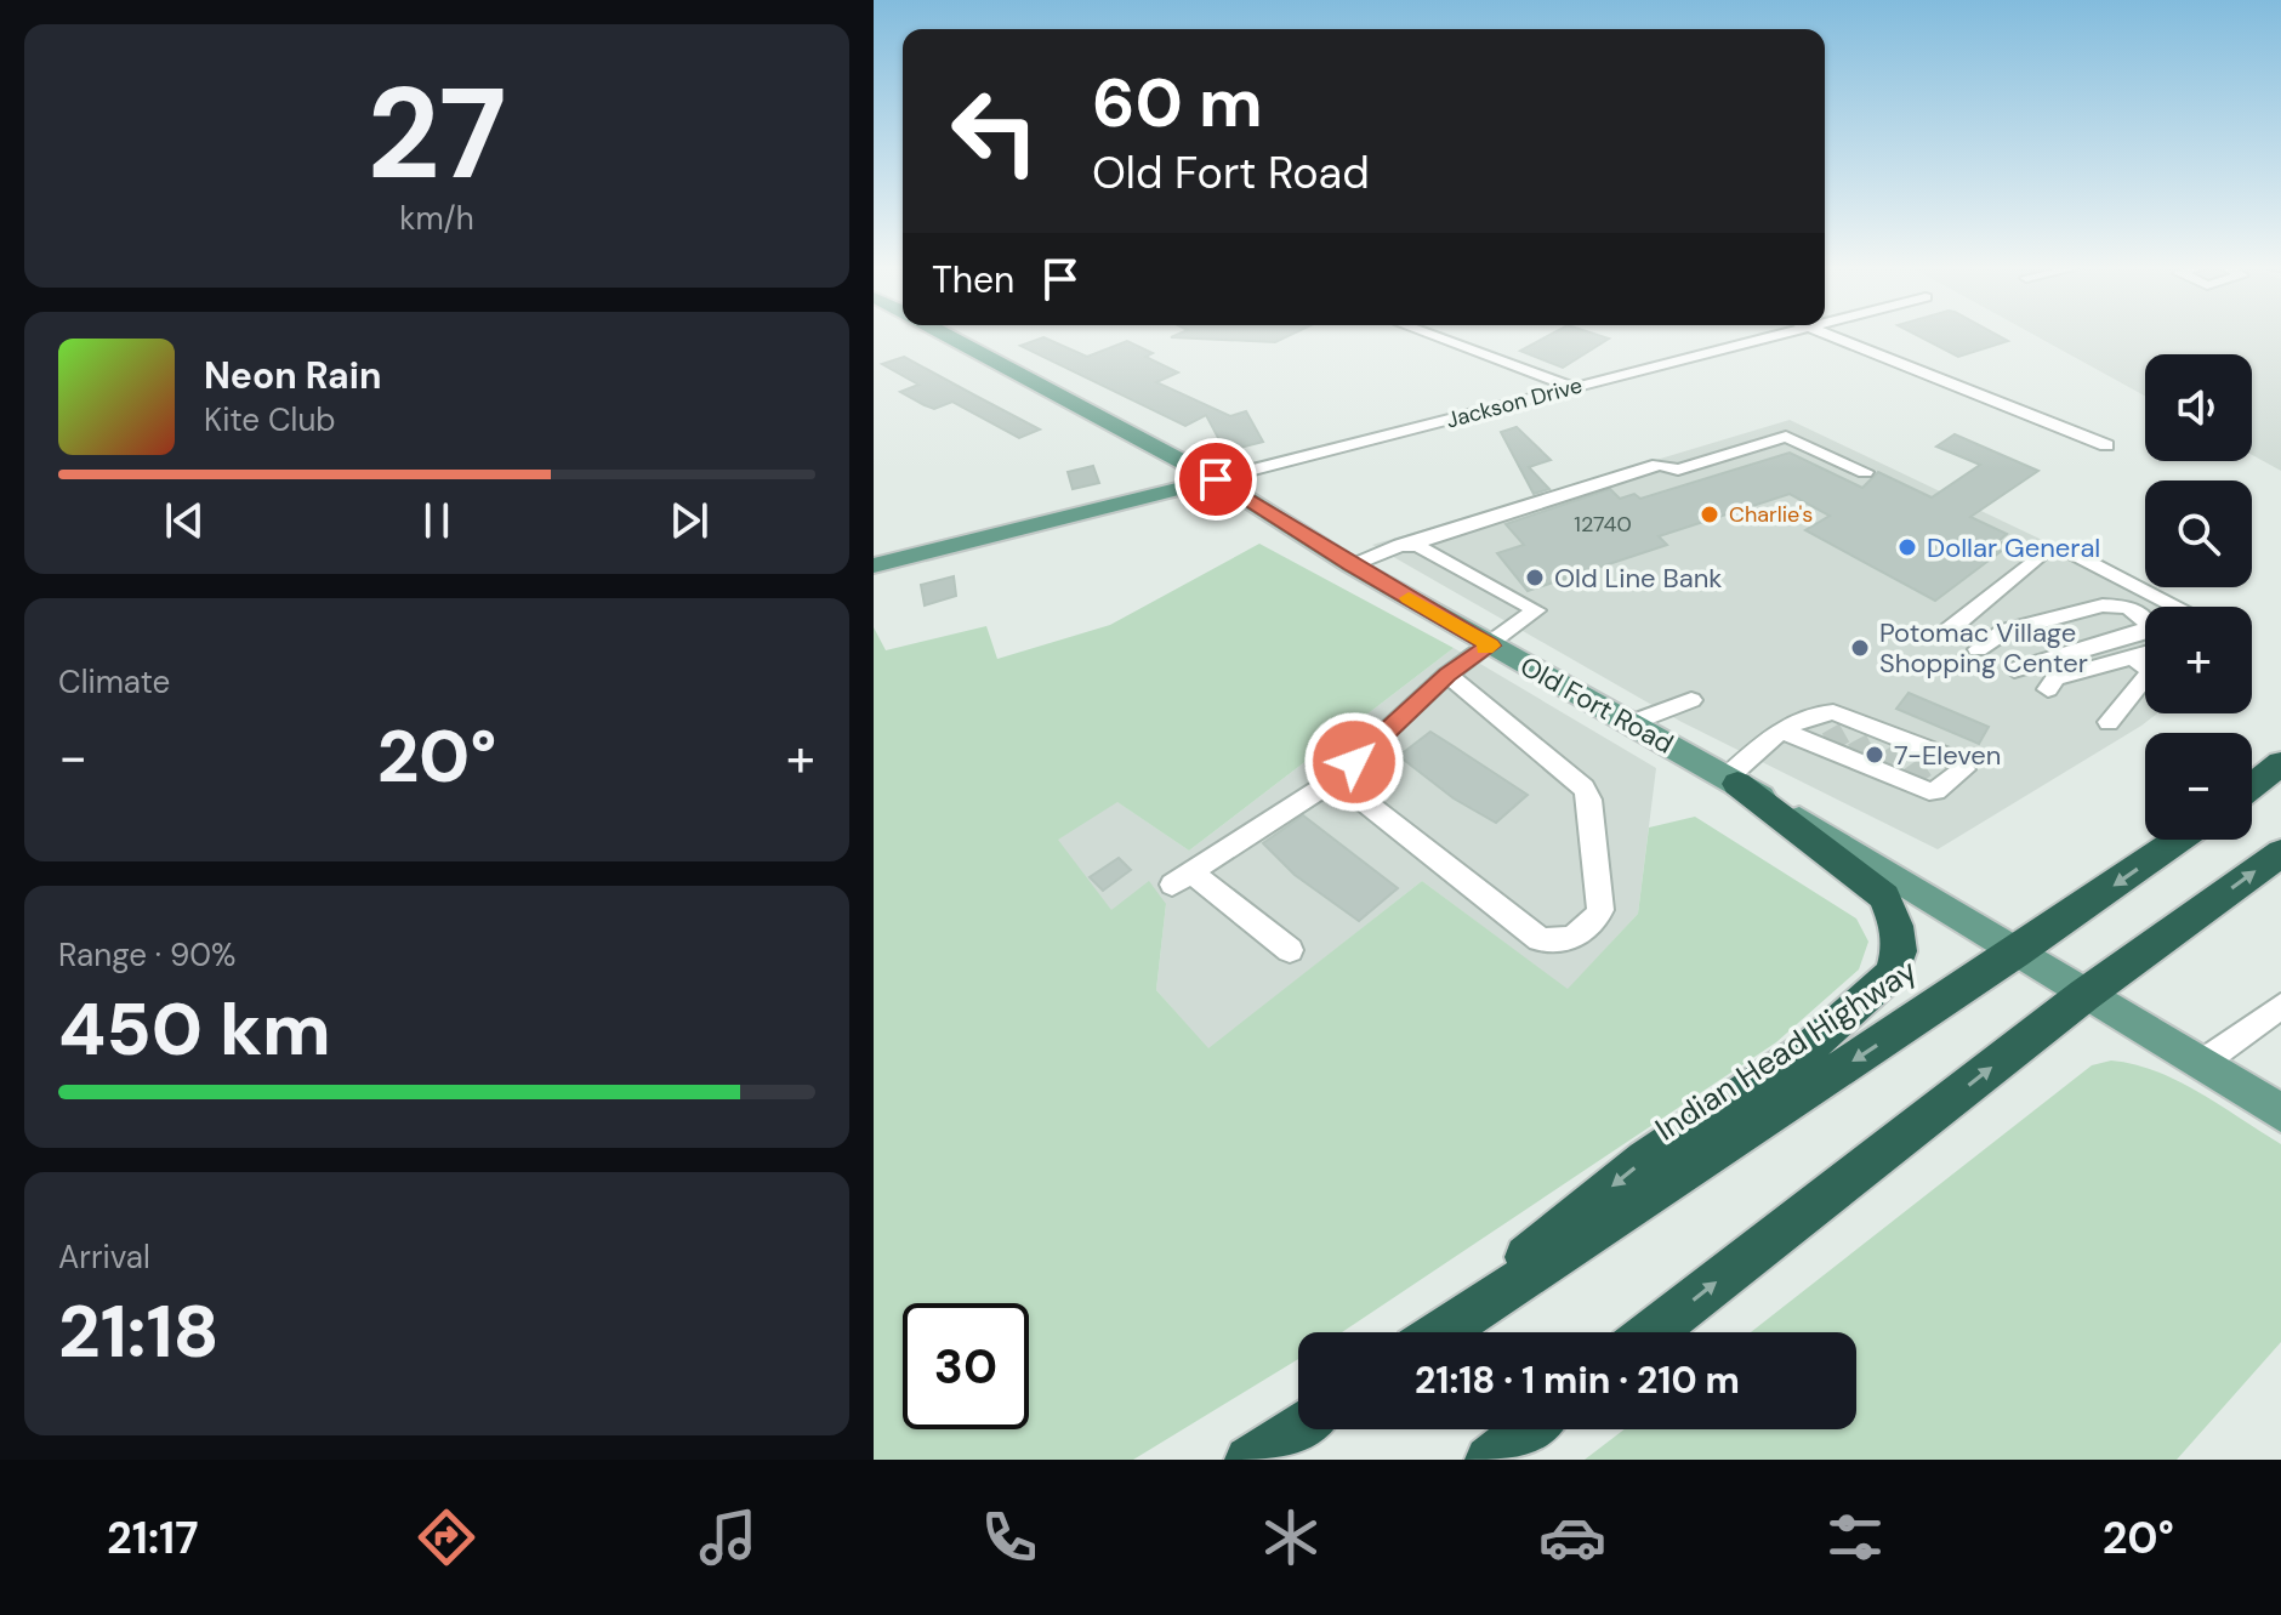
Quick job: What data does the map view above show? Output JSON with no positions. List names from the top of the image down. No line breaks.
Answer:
{"streets":{"highway":["Indian Head Highway"],"main road":["Old Fort Road"],"street":["Jackson Drive"]},"crossings":[["Jackson Drive","Old Fort Road"],["Old Fort Road","Indian Head Highway"]],"places":["Charlie's","Dollar General","Old Line Bank","Potomac Village Shopping Center","7-Eleven"],"house_numbers":["12740"],"page":{"tile":[["27","km/h"],"Climate",["Range · 90%","450 km"],["Arrival","21:18"]],"turn":["60 m","Old Fort Road"],"then":"Then","song":["Neon Rain","Kite Club"],"map_buttons":["+","−"],"heat":["−","20°","+"],"limit":"30","trip":"21:18 · 1 min · 210 m","tabs":["21:17","20°"]}}
